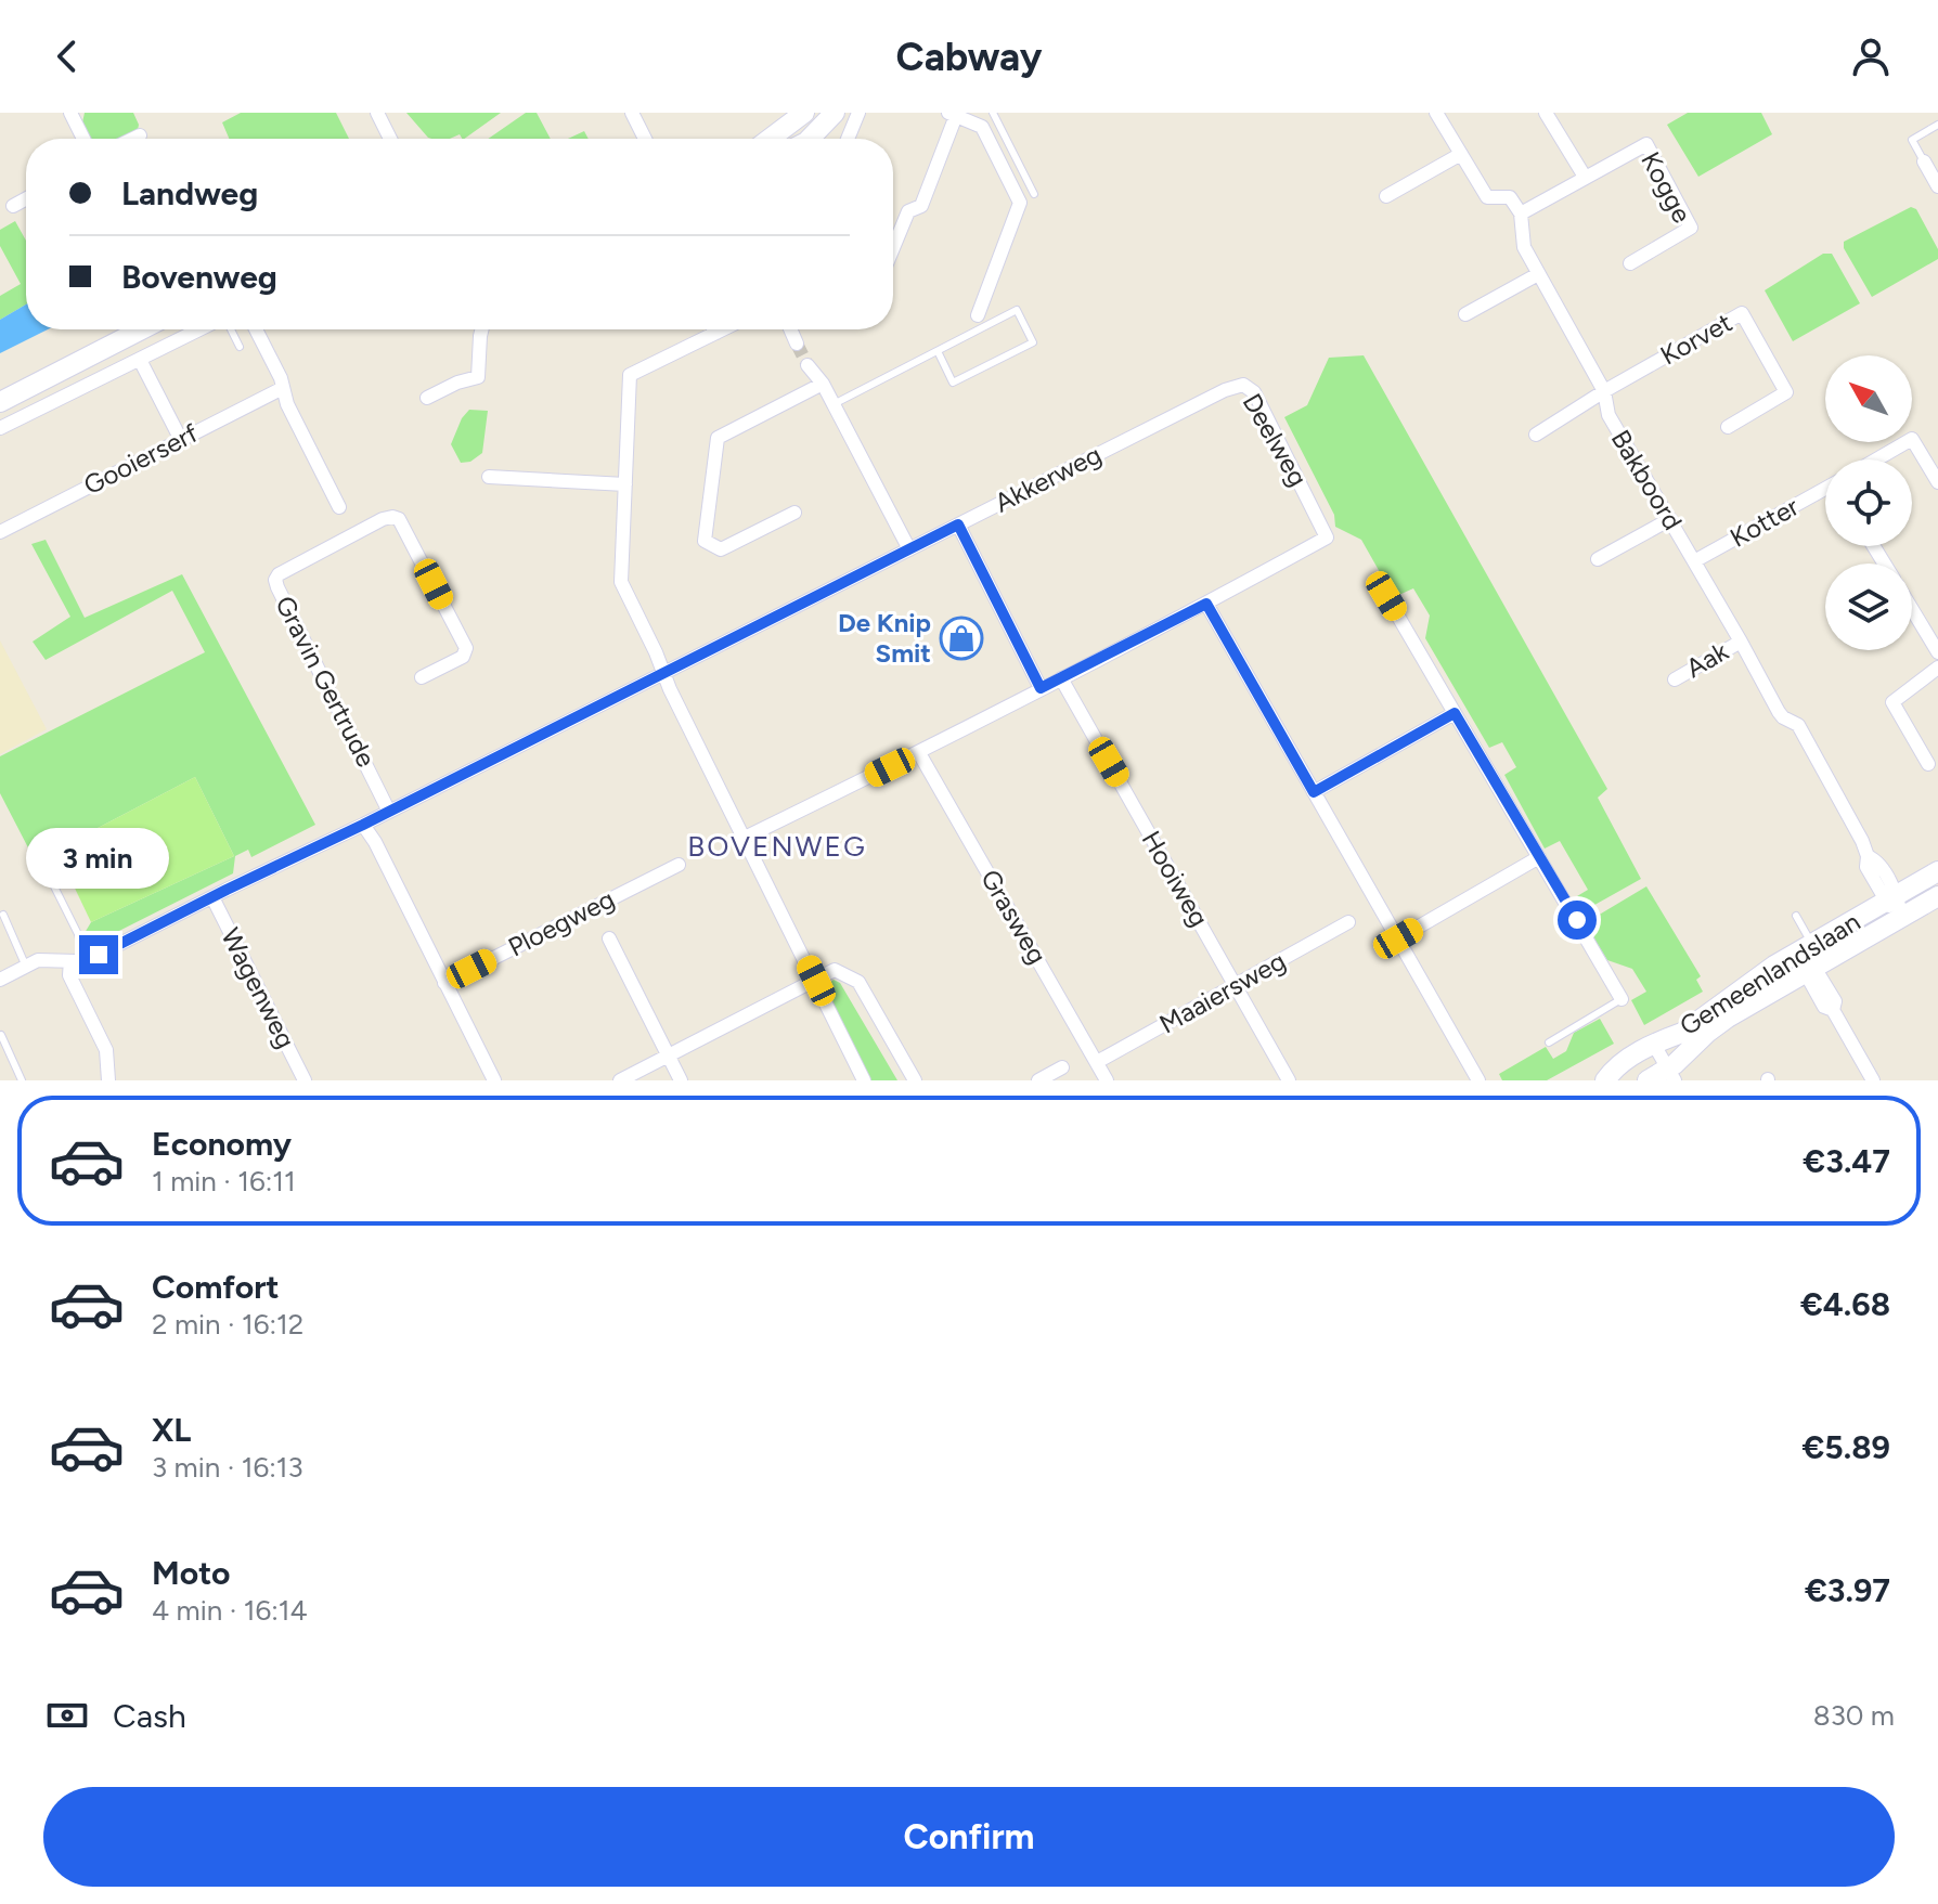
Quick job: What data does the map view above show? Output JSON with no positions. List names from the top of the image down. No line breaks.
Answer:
{"streets":{"street":["Kogge","Korvet","Deelweg","Gooierserf","Akkerweg","Bakboord","Kotter","Aak","Gravin Gertrude","Hooiweg","Grasweg","Ploegweg","Gemeenlandslaan","Wagenweg","Maaiersweg"]},"crossings":[["Kogge","Bakboord"],["Korvet","Bakboord"],["Deelweg","Akkerweg"],["Bakboord","Kotter"],["Bakboord","Aak"],["Bakboord","Gemeenlandslaan"],["Hooiweg","Maaiersweg"],["Grasweg","Maaiersweg"]],"districts":["BOVENWEG"],"places":{"shop":["De Knip Smit"]},"north":"top left","page":{"header":"Cabway","banner":["Landweg","Bovenweg"],"bubble":"3 min","list":[{"name":"Economy","note":"1 min · 16:11","value":"€3.47"},{"name":"Comfort","note":"2 min · 16:12","value":"€4.68"},{"name":"XL","note":"3 min · 16:13","value":"€5.89"},{"name":"Moto","note":"4 min · 16:14","value":"€3.97"}],"pay":["Cash","830 m"],"buttons":"Confirm"}}
